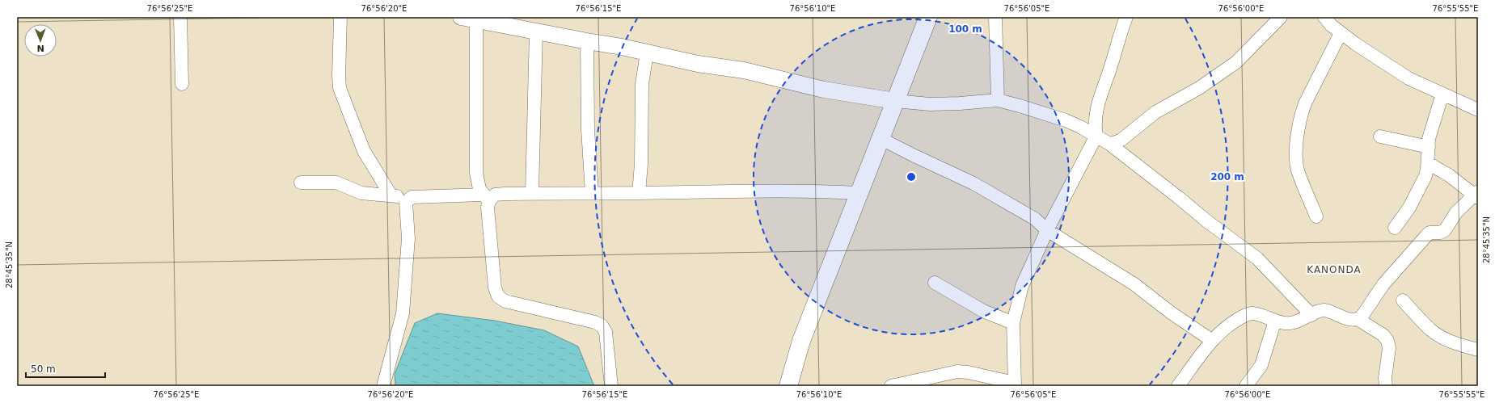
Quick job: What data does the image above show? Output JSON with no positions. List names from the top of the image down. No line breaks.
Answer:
{"districts":["KANONDA"],"scale_bar":"50 m","north":"bottom","coordinates":["76°56'25\"E","76°56'20\"E","76°56'15\"E","76°56'10\"E","76°56'05\"E","76°56'00\"E","76°55'55\"E","28°45'35\"N"],"rings":["100 m","200 m"]}
